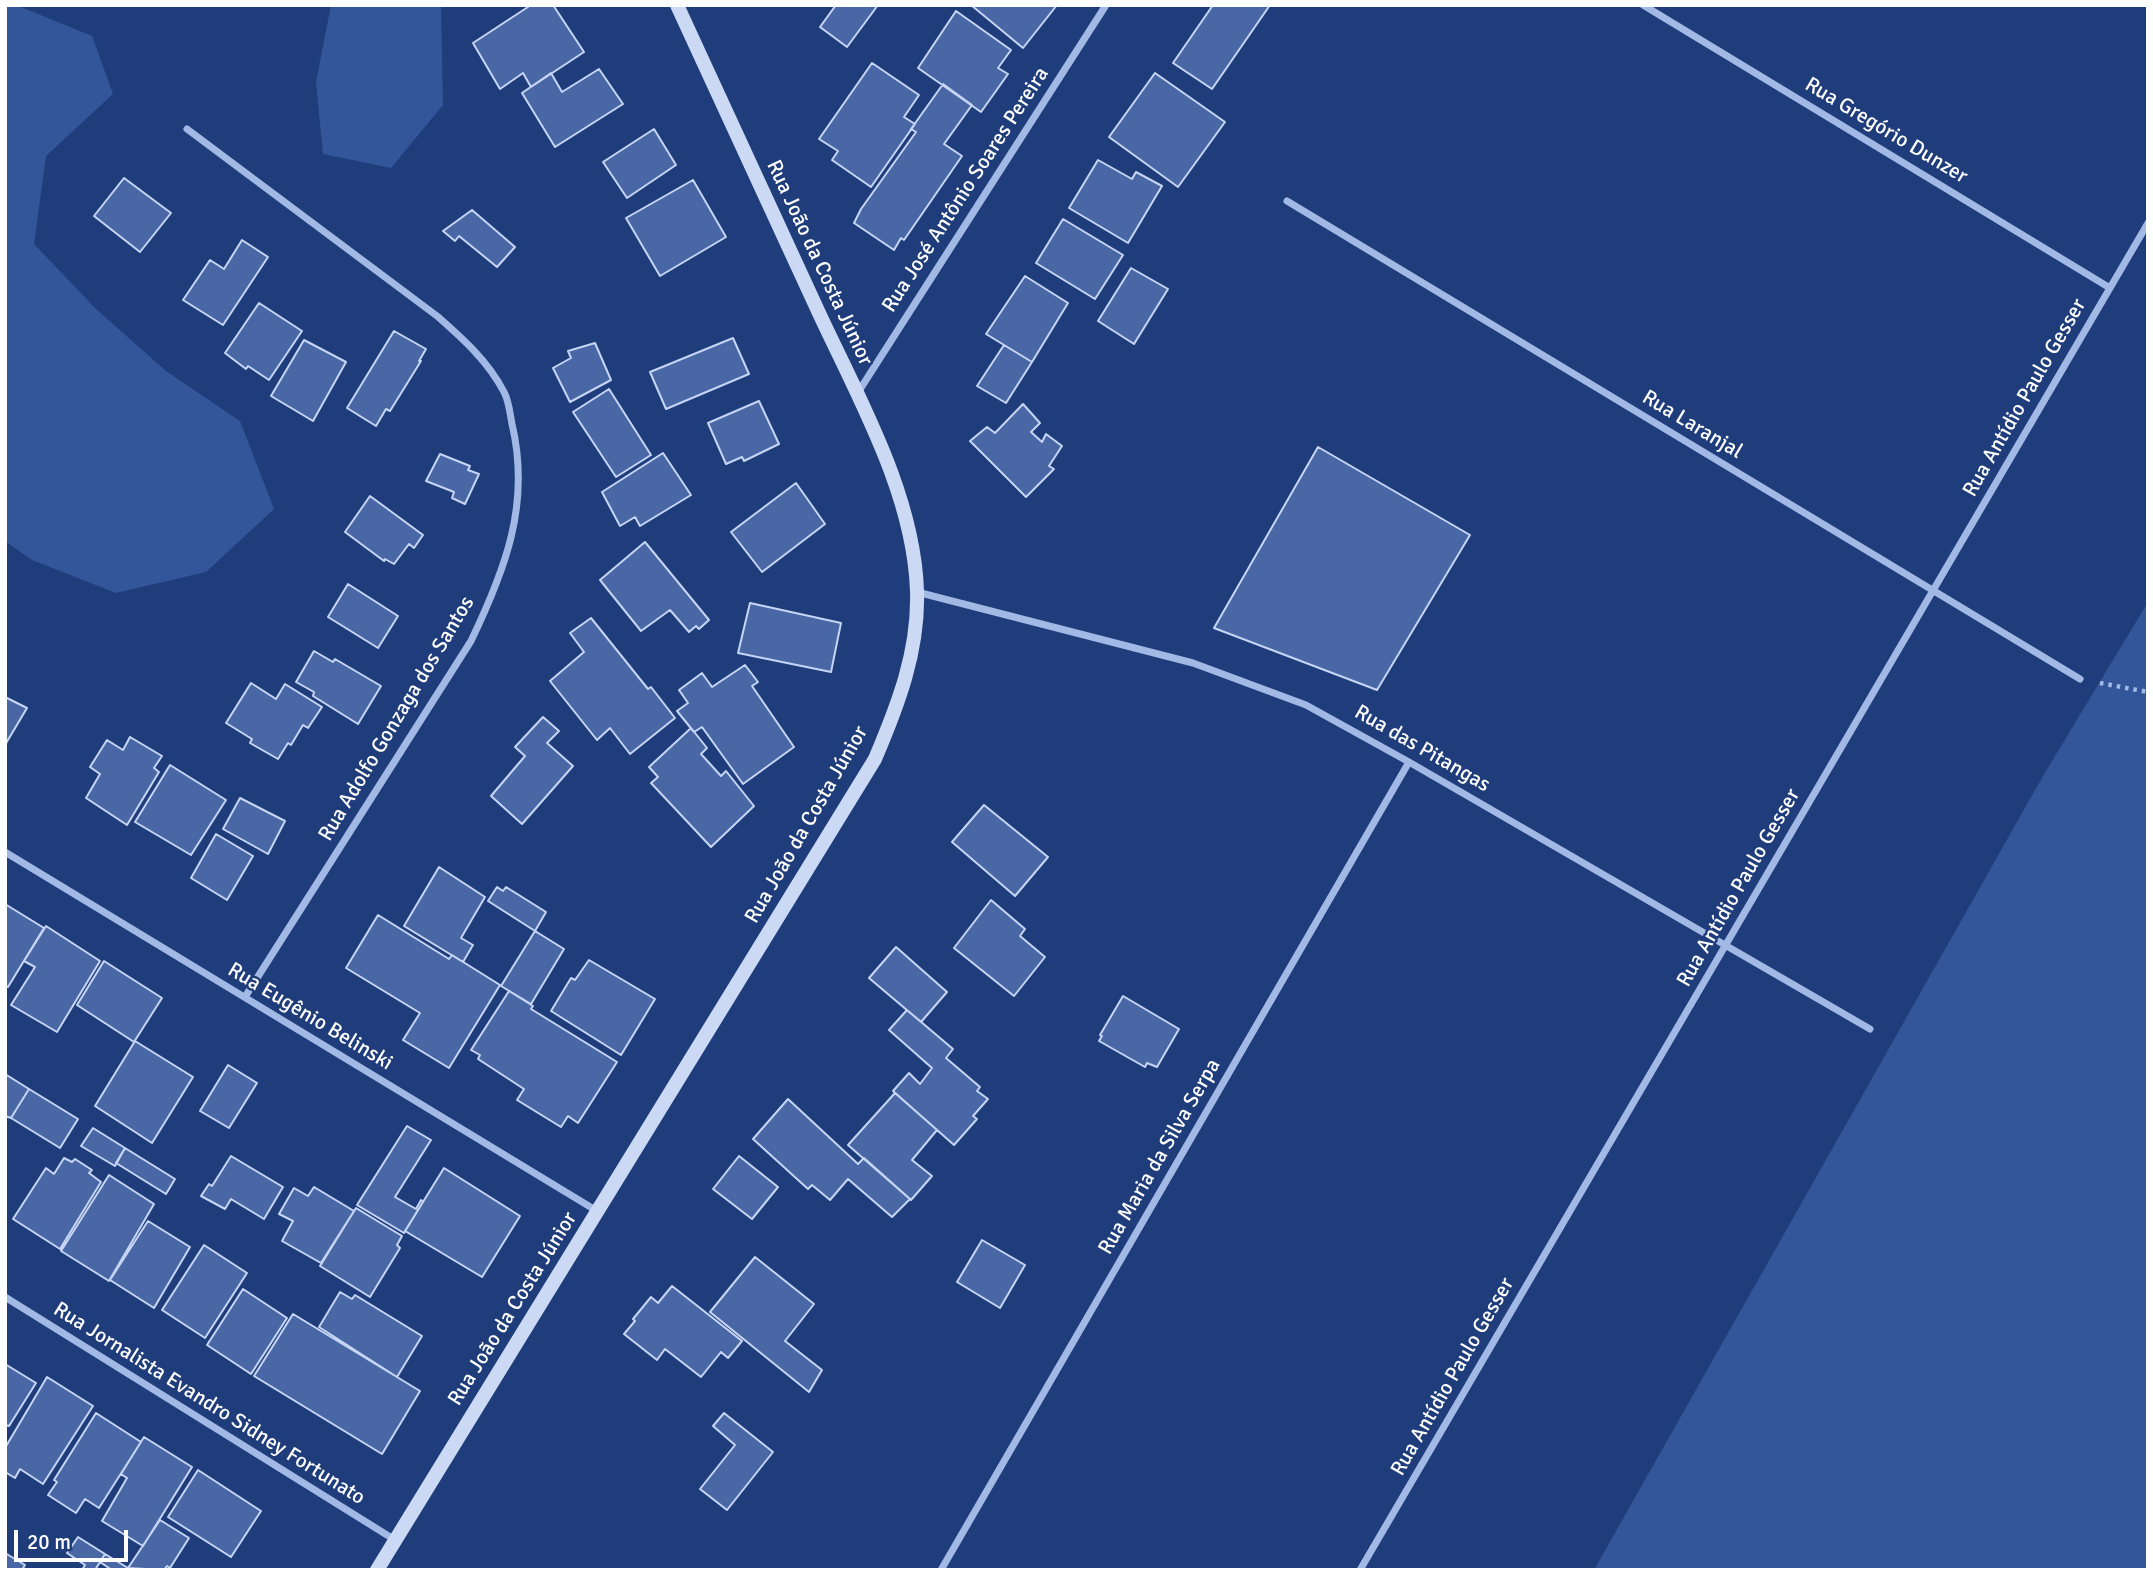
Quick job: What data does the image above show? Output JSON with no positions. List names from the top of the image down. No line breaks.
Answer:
{"streets":{"main road":["Rua João da Costa Júnior"],"street":["Rua Gregório Dunzer","Rua José Antônio Soares Pereira","Rua Antídio Paulo Gesser","Rua Laranjal","Rua Adolfo Gonzaga dos Santos","Rua das Pitangas","Rua Eugênio Belinski","Rua Maria da Silva Serpa","Rua Jornalista Evandro Sidney Fortunato"]},"crossings":[["Rua Gregório Dunzer","Rua Antídio Paulo Gesser"],["Rua José Antônio Soares Pereira","Rua João da Costa Júnior"],["Rua João da Costa Júnior","Rua das Pitangas"],["Rua João da Costa Júnior","Rua Eugênio Belinski"],["Rua João da Costa Júnior","Rua Jornalista Evandro Sidney Fortunato"],["Rua Antídio Paulo Gesser","Rua Laranjal"],["Rua Antídio Paulo Gesser","Rua das Pitangas"],["Rua Adolfo Gonzaga dos Santos","Rua Eugênio Belinski"],["Rua das Pitangas","Rua Maria da Silva Serpa"]],"scale_bar":"20 m"}
